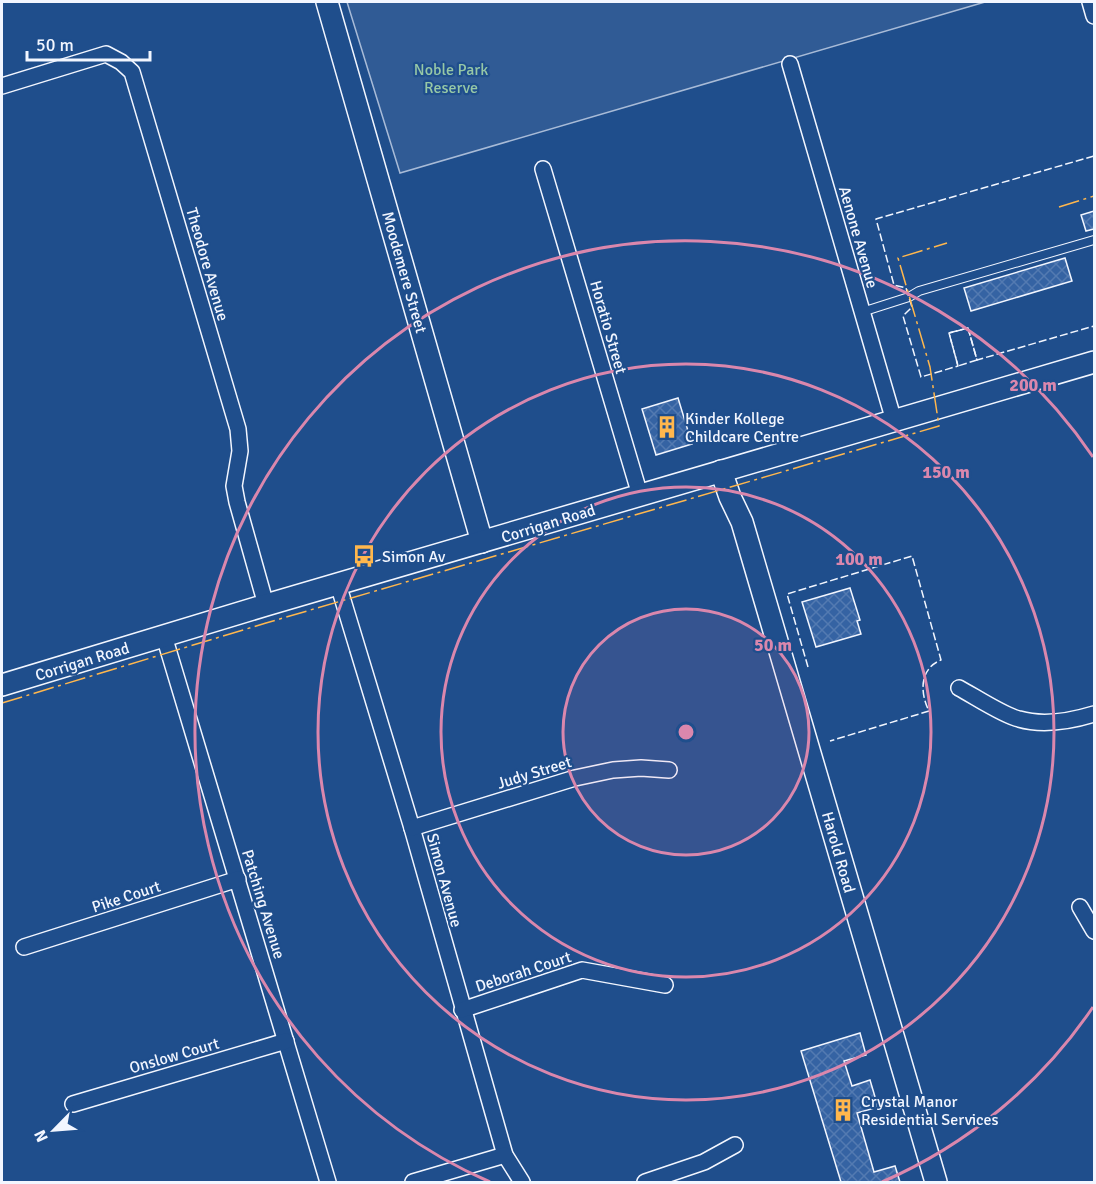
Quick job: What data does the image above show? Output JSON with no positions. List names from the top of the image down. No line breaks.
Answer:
{"streets":{"street":["Aenone Avenue","Theodore Avenue","Moodemere Street","Horatio Street","Corrigan Road","Judy Street","Harold Road","Simon Avenue","Pike Court","Patching Avenue","Deborah Court","Onslow Court"]},"crossings":[["Aenone Avenue","Corrigan Road"],["Theodore Avenue","Corrigan Road"],["Moodemere Street","Corrigan Road"],["Horatio Street","Corrigan Road"],["Corrigan Road","Harold Road"],["Corrigan Road","Simon Avenue"],["Corrigan Road","Patching Avenue"],["Judy Street","Simon Avenue"],["Simon Avenue","Deborah Court"],["Pike Court","Patching Avenue"],["Patching Avenue","Onslow Court"]],"parks":["Noble Park Reserve"],"places":{"building":["Kinder Kollege Childcare Centre","Crystal Manor Residential Services"],"bus stop":["Simon Av"]},"scale_bar":"50 m","north":"bottom left","rings":["200 m","150 m","100 m","50 m"]}
